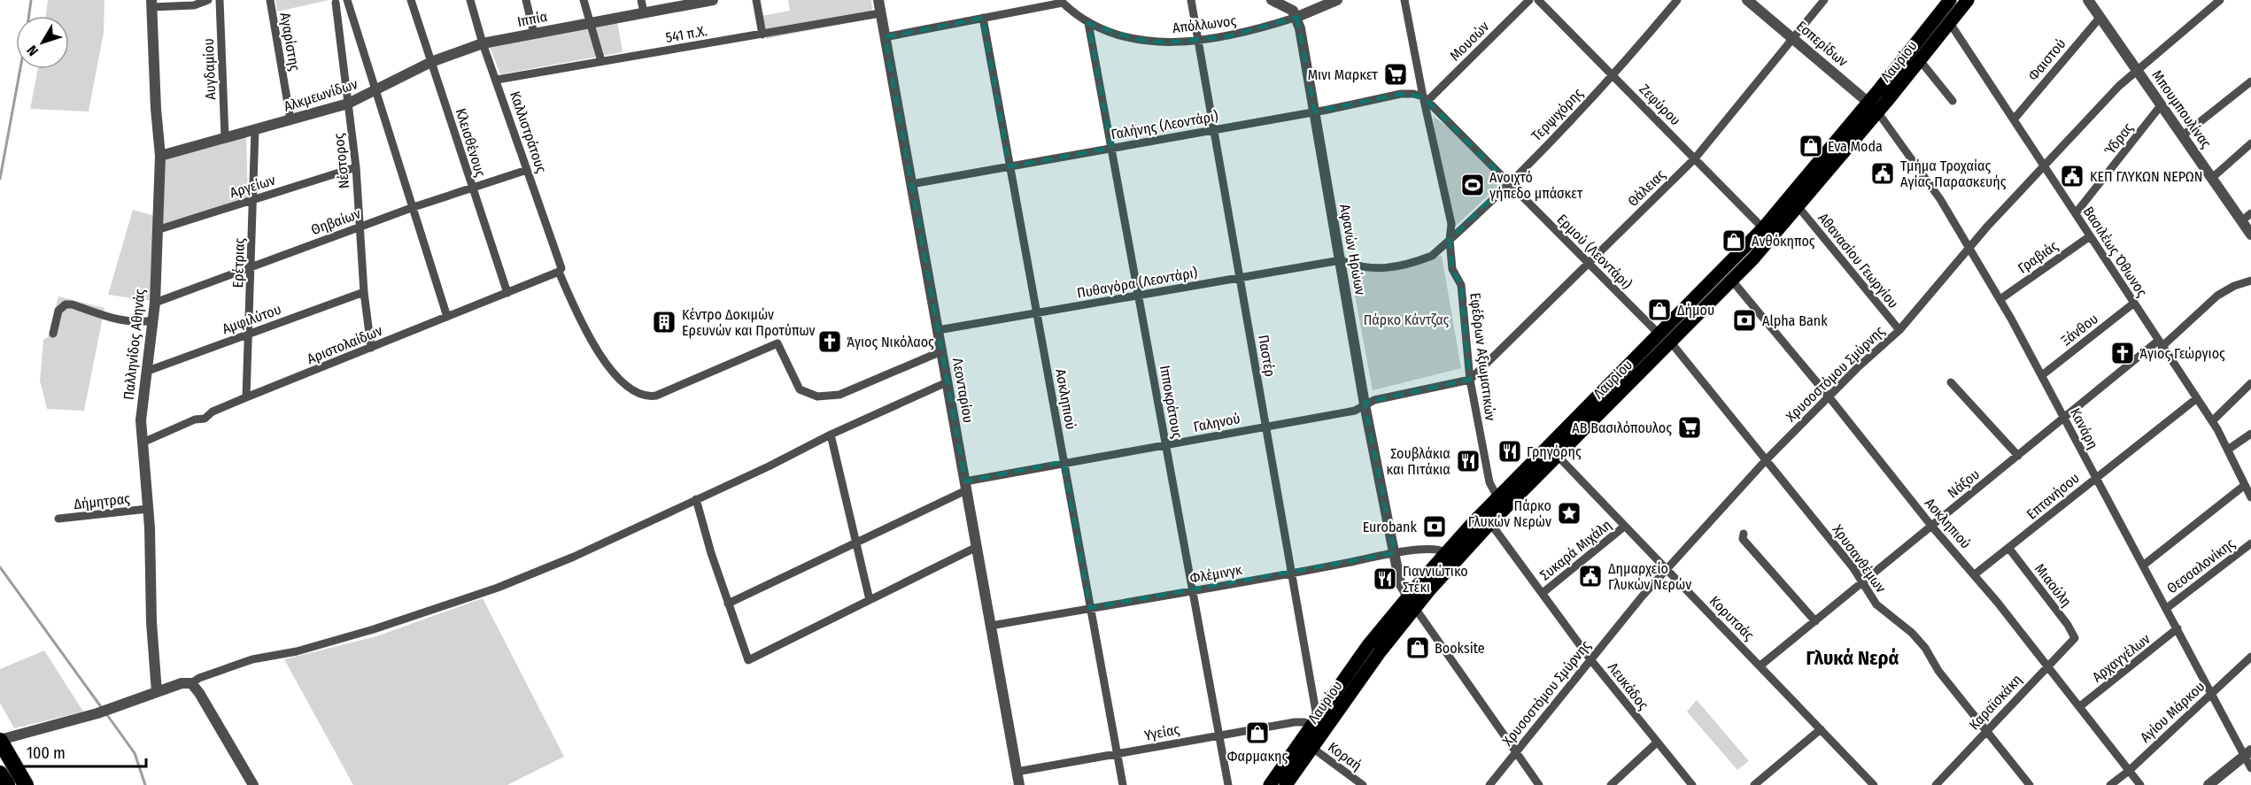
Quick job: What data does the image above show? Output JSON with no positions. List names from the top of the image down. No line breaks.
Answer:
{"streets":{"main road":["Λαυρίου"],"street":["Ιππία","Απόλλωνος","541 π.Χ.","Μουσών","Αγαρίστης","Εσπερίδων","Φαιστού","Αυγδαμίου","Αλκμεωνίδων","Ζεφύρου","Μπουμπουλίνας","Τερψιχόρης","Γαλήνης (Λεοντάρι)","Καλλιστράτους","Ύδρας","Κλεισθένους","Νέστορος","Αργείων","Θάλειας","Θηβαίων","Αφανών Ηρώων","Ερμού (Λεοντάρι)","Βασιλέως Όθωνος","Γραβιάς","Αθανασίου Γεωργίου","Ερέτριας","Πυθαγόρα (Λεοντάρι)","Αμφιλύτου","Ξάνθου","Παλληνίδος Αθηνάς","Αριστολαίδων","Παστέρ","Εφέδρων Αξιωματικών","Χρυσοστόμου Σμύρνης","Λεονταρίου","Ασκληπιού","Ιπποκράτους","Γαληνού","Κανάρη","Νάξου","Επτανήσου","Δήμητρας","Συκαρά Μιχάλη","Χρυσανθέμων","Θεσσαλονίκης","Φλέμινγκ","Μιαούλη","Κορυτσάς","Αρχαγγέλων","Λευκάδος","Καραϊσκάκη","Αγίου Μάρκου","Υγείας","Κοραή"]},"crossings":[["Ιππία","Αλκμεωνίδων"],["Ιππία","Καλλιστράτους"],["Απόλλωνος","Αφανών Ηρώων"],["Απόλλωνος","Παστέρ"],["Απόλλωνος","Ιπποκράτους"],["541 π.Χ.","Καλλιστράτους"],["541 π.Χ.","Λεονταρίου"],["Μουσών","Γαλήνης (Λεοντάρι)"],["Μουσών","Ερμού (Λεοντάρι)"],["Μουσών","Εφέδρων Αξιωματικών"],["Αγαρίστης","Αλκμεωνίδων"],["Εσπερίδων","Λαυρίου"],["Εσπερίδων","Θάλειας"],["Εσπερίδων","Κανάρη"],["Φαιστού","Μπουμπουλίνας"],["Φαιστού","Βασιλέως Όθωνος"],["Λαυρίου","Ζεφύρου"],["Λαυρίου","Αφανών Ηρώων"],["Λαυρίου","Ερμού (Λεοντάρι)"],["Λαυρίου","Βασιλέως Όθωνος"],["Λαυρίου","Αθανασίου Γεωργίου"],["Λαυρίου","Παστέρ"],["Λαυρίου","Εφέδρων Αξιωματικών"],["Λαυρίου","Ασκληπιού"],["Λαυρίου","Κανάρη"],["Λαυρίου","Χρυσανθέμων"],["Λαυρίου","Φλέμινγκ"],["Λαυρίου","Κορυτσάς"],["Λαυρίου","Λευκάδος"],["Λαυρίου","Υγείας"],["Λαυρίου","Κοραή"],["Αυγδαμίου","Αλκμεωνίδων"],["Αλκμεωνίδων","Καλλιστράτους"],["Αλκμεωνίδων","Κλεισθένους"],["Αλκμεωνίδων","Νέστορος"],["Αλκμεωνίδων","Ερέτριας"],["Αλκμεωνίδων","Παλληνίδος Αθηνάς"],["Ζεφύρου","Τερψιχόρης"],["Ζεφύρου","Θάλειας"],["Μπουμπουλίνας","Ύδρας"],["Μπουμπουλίνας","Χρυσοστόμου Σμύρνης"],["Τερψιχόρης","Αφανών Ηρώων"],["Τερψιχόρης","Ερμού (Λεοντάρι)"],["Τερψιχόρης","Πυθαγόρα (Λεοντάρι)"],["Τερψιχόρης","Εφέδρων Αξιωματικών"],["Γαλήνης (Λεοντάρι)","Αφανών Ηρώων"],["Γαλήνης (Λεοντάρι)","Ερμού (Λεοντάρι)"],["Γαλήνης (Λεοντάρι)","Παστέρ"],["Γαλήνης (Λεοντάρι)","Εφέδρων Αξιωματικών"],["Γαλήνης (Λεοντάρι)","Λεονταρίου"],["Γαλήνης (Λεοντάρι)","Ασκληπιού"],["Γαλήνης (Λεοντάρι)","Ιπποκράτους"],["Καλλιστράτους","Θηβαίων"],["Καλλιστράτους","Αριστολαίδων"],["Καλλιστράτους","Λεονταρίου"],["Ύδρας","Βασιλέως Όθωνος"],["Κλεισθένους","Θηβαίων"],["Κλεισθένους","Αριστολαίδων"],["Νέστορος","Αργείων"],["Νέστορος","Θηβαίων"],["Νέστορος","Αμφιλύτου"],["Νέστορος","Αριστολαίδων"],["Αργείων","Ερέτριας"],["Αργείων","Παλληνίδος Αθηνάς"],["Θάλειας","Ερμού (Λεοντάρι)"],["Θάλειας","Εφέδρων Αξιωματικών"],["Θάλειας","Γαληνού"],["Θηβαίων","Ερέτριας"],["Θηβαίων","Παλληνίδος Αθηνάς"],["Αφανών Ηρώων","Πυθαγόρα (Λεοντάρι)"],["Αφανών Ηρώων","Γαληνού"],["Αφανών Ηρώων","Φλέμινγκ"],["Ερμού (Λεοντάρι)","Εφέδρων Αξιωματικών"],["Ερμού (Λεοντάρι)","Χρυσανθέμων"],["Βασιλέως Όθωνος","Γραβιάς"],["Βασιλέως Όθωνος","Ξάνθου"],["Βασιλέως Όθωνος","Χρυσοστόμου Σμύρνης"],["Βασιλέως Όθωνος","Νάξου"],["Βασιλέως Όθωνος","Επτανήσου"],["Γραβιάς","Κανάρη"],["Αθανασίου Γεωργίου","Χρυσοστόμου Σμύρνης"],["Ερέτριας","Αμφιλύτου"],["Ερέτριας","Αριστολαίδων"],["Πυθαγόρα (Λεοντάρι)","Παστέρ"],["Πυθαγόρα (Λεοντάρι)","Λεονταρίου"],["Πυθαγόρα (Λεοντάρι)","Ασκληπιού"],["Πυθαγόρα (Λεοντάρι)","Ιπποκράτους"],["Αμφιλύτου","Παλληνίδος Αθηνάς"],["Ξάνθου","Κανάρη"],["Παλληνίδος Αθηνάς","Αριστολαίδων"],["Παλληνίδος Αθηνάς","Δήμητρας"],["Παστέρ","Γαληνού"],["Παστέρ","Φλέμινγκ"],["Παστέρ","Υγείας"],["Εφέδρων Αξιωματικών","Γαληνού"],["Χρυσοστόμου Σμύρνης","Ασκληπιού"],["Χρυσοστόμου Σμύρνης","Κανάρη"],["Χρυσοστόμου Σμύρνης","Χρυσανθέμων"],["Χρυσοστόμου Σμύρνης","Κορυτσάς"],["Χρυσοστόμου Σμύρνης","Λευκάδος"],["Λεονταρίου","Γαληνού"],["Λεονταρίου","Φλέμινγκ"],["Λεονταρίου","Υγείας"],["Ασκληπιού","Γαληνού"],["Ασκληπιού","Νάξου"],["Ασκληπιού","Επτανήσου"],["Ασκληπιού","Φλέμινγκ"],["Ασκληπιού","Αρχαγγέλων"],["Ασκληπιού","Καραϊσκάκη"],["Ασκληπιού","Αγίου Μάρκου"],["Ασκληπιού","Υγείας"],["Ιπποκράτους","Γαληνού"],["Ιπποκράτους","Φλέμινγκ"],["Ιπποκράτους","Υγείας"],["Κανάρη","Νάξου"],["Κανάρη","Επτανήσου"],["Κανάρη","Θεσσαλονίκης"],["Κανάρη","Αρχαγγέλων"],["Κανάρη","Αγίου Μάρκου"],["Νάξου","Χρυσανθέμων"],["Νάξου","Κορυτσάς"],["Επτανήσου","Μιαούλη"],["Συκαρά Μιχάλη","Κορυτσάς"],["Συκαρά Μιχάλη","Λευκάδος"],["Χρυσανθέμων","Καραϊσκάκη"],["Μιαούλη","Καραϊσκάκη"]],"districts":["Γλυκά Νερά"],"parks":["Πάρκο Κάντζας"],"places":{"supermarket":["Μινι Μαρκετ","ΑΒ Βασιλόπουλος"],"shop":["Eva Moda","Ανθόκηπος","Δήμου","Booksite","Φαρμακης"],"public building":["Τμήμα Τροχαίας Αγίας Παρασκευής","ΚΕΠ ΓΛΥΚΩΝ ΝΕΡΩΝ","Δημαρχείο Γλυκών Νερών"],"sports":["Ανοιχτό γήπεδο μπάσκετ"],"bank":["Alpha Bank","Eurobank"],"building":["Κέντρο Δοκιμών Ερευνών και Προτύπων"],"church":["Άγιος Νικόλαος","Άγιος Γεώργιος"],"restaurant":["Γρηγόρης","Σουβλάκια και Πιτάκια","Γιαννιώτικο Στέκι"],"place":["Πάρκο Γλυκών Νερών"]},"scale_bar":"100 m","north":"bottom left"}
